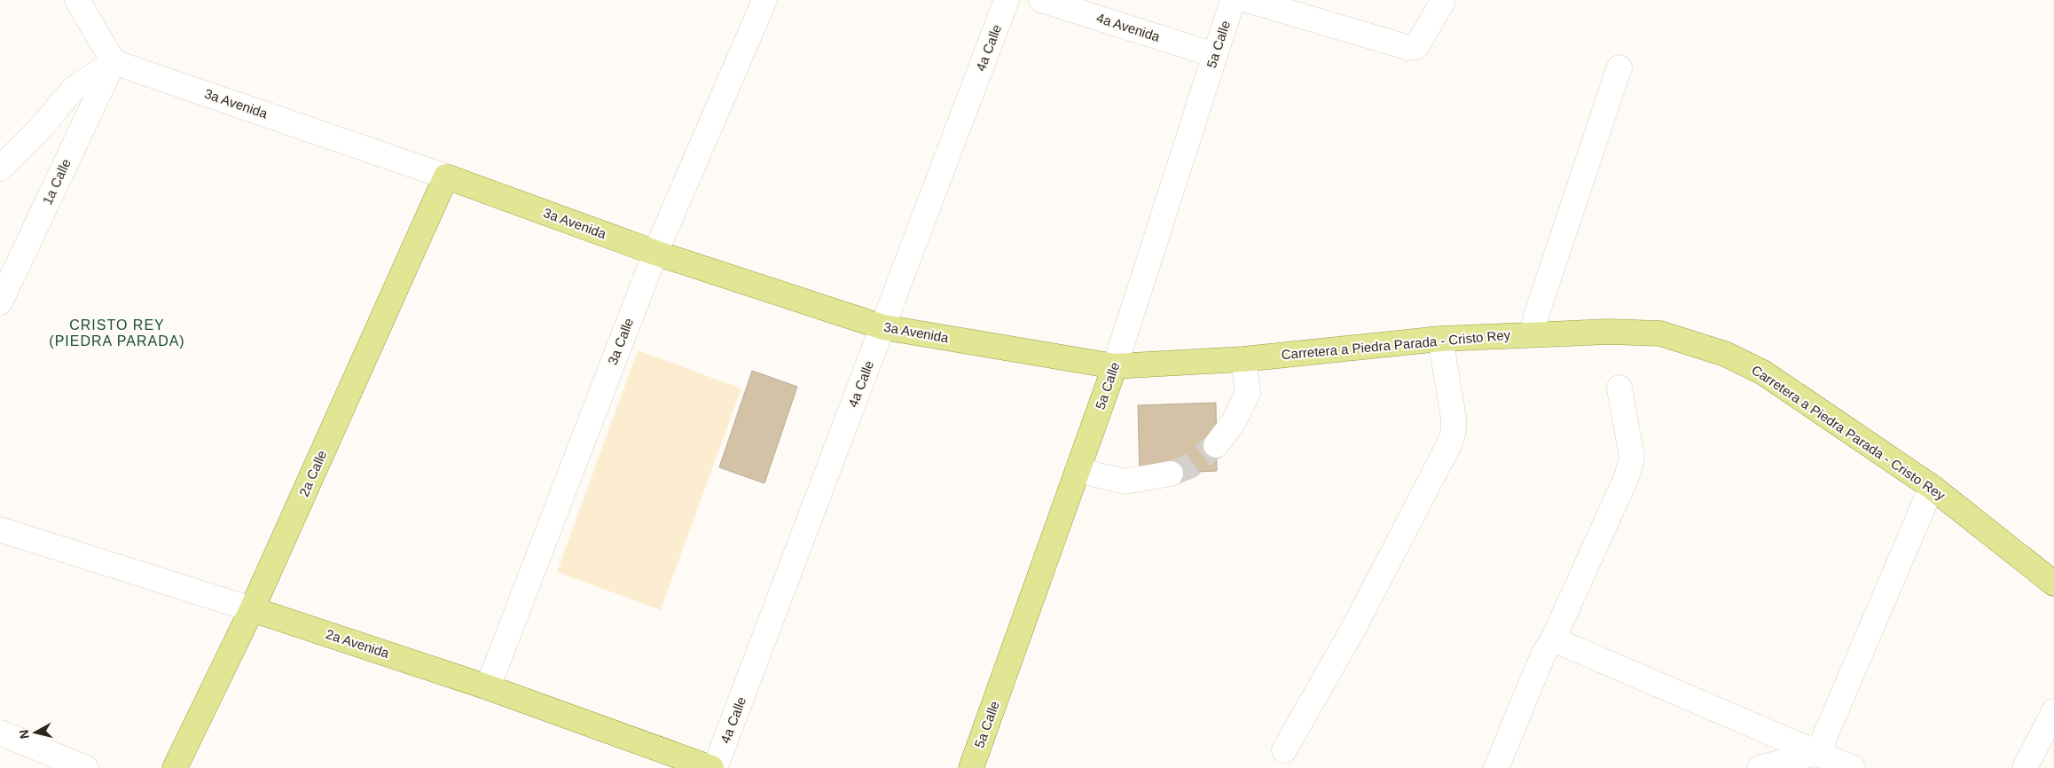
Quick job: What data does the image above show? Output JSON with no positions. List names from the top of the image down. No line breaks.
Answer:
{"streets":{"main road":["5a Calle","3a Avenida","Carretera a Piedra Parada - Cristo Rey","2a Calle","2a Avenida"],"street":["4a Avenida","4a Calle","1a Calle","3a Calle"]},"crossings":[["4a Avenida","5a Calle"],["5a Calle","3a Avenida"],["5a Calle","Carretera a Piedra Parada - Cristo Rey"],["4a Calle","3a Avenida"],["3a Avenida","1a Calle"],["3a Avenida","3a Calle"],["3a Avenida","Carretera a Piedra Parada - Cristo Rey"],["3a Avenida","2a Calle"],["3a Calle","2a Avenida"],["2a Calle","2a Avenida"]],"districts":["CRISTO REY (PIEDRA PARADA)"],"north":"left"}
